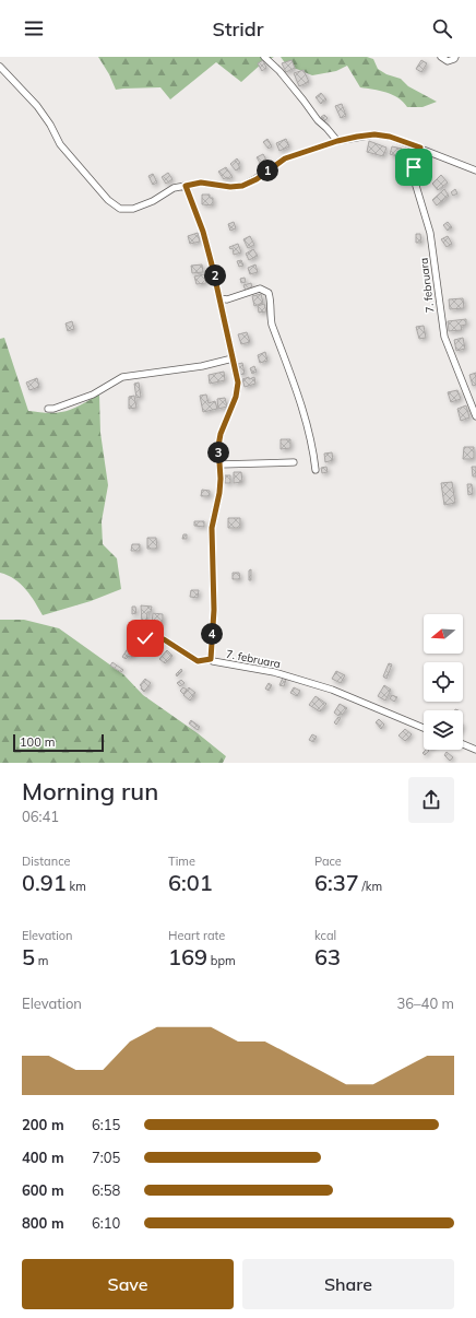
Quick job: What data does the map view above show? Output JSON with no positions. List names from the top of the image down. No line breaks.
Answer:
{"streets":{"street":["7. februara"]},"scale_bar":"100 m","north":"left","page":{"header":"Stridr","pins":["1","2","3","4"],"scale":"100 m","heading":["Morning run","06:41"],"stats":[["Distance","0.91 km"],["Time","6:01"],["Pace","6:37 /km"],["Elevation","5 m"],["Heart rate","169 bpm"],["kcal","63"]],"chart":["Elevation","36–40 m"],"list":[{"name":"200 m","note":"6:15"},{"name":"400 m","note":"7:05"},{"name":"600 m","note":"6:58"},{"name":"800 m","note":"6:10"}],"buttons":["Save","Share"]}}
